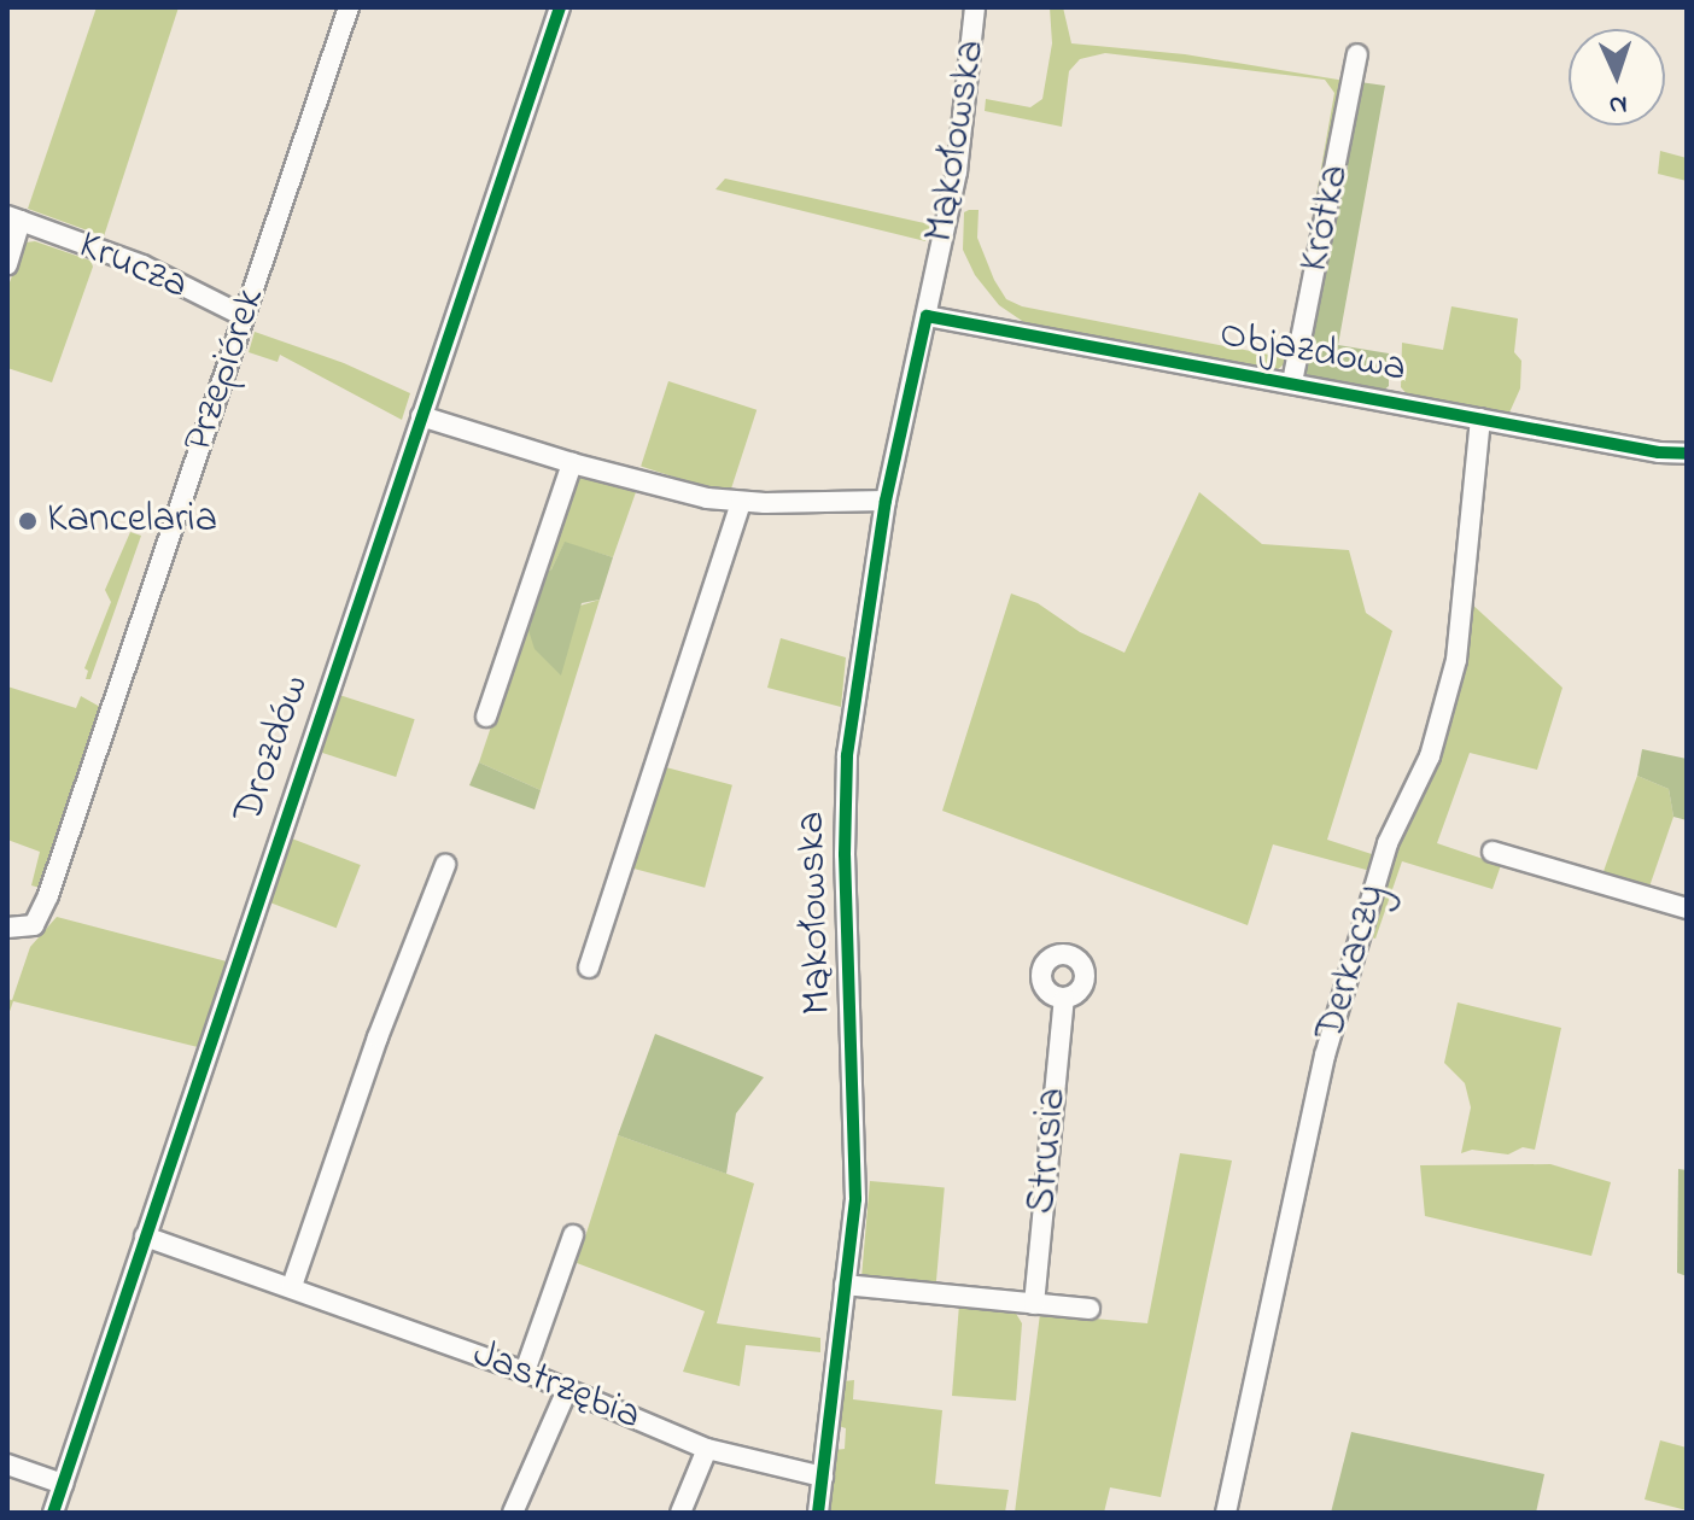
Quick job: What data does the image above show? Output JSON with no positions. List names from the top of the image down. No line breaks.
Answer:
{"streets":{"street":["Mąkołowska","Krótka","Krucza","Objazdowa","Przepiórek","Drozdów","Derkaczy","Strusia","Jastrzębia"]},"crossings":[["Mąkołowska","Objazdowa"],["Mąkołowska","Jastrzębia"],["Krótka","Objazdowa"],["Krucza","Przepiórek"],["Objazdowa","Derkaczy"],["Drozdów","Jastrzębia"]],"places":["Kancelaria"],"north":"bottom"}
